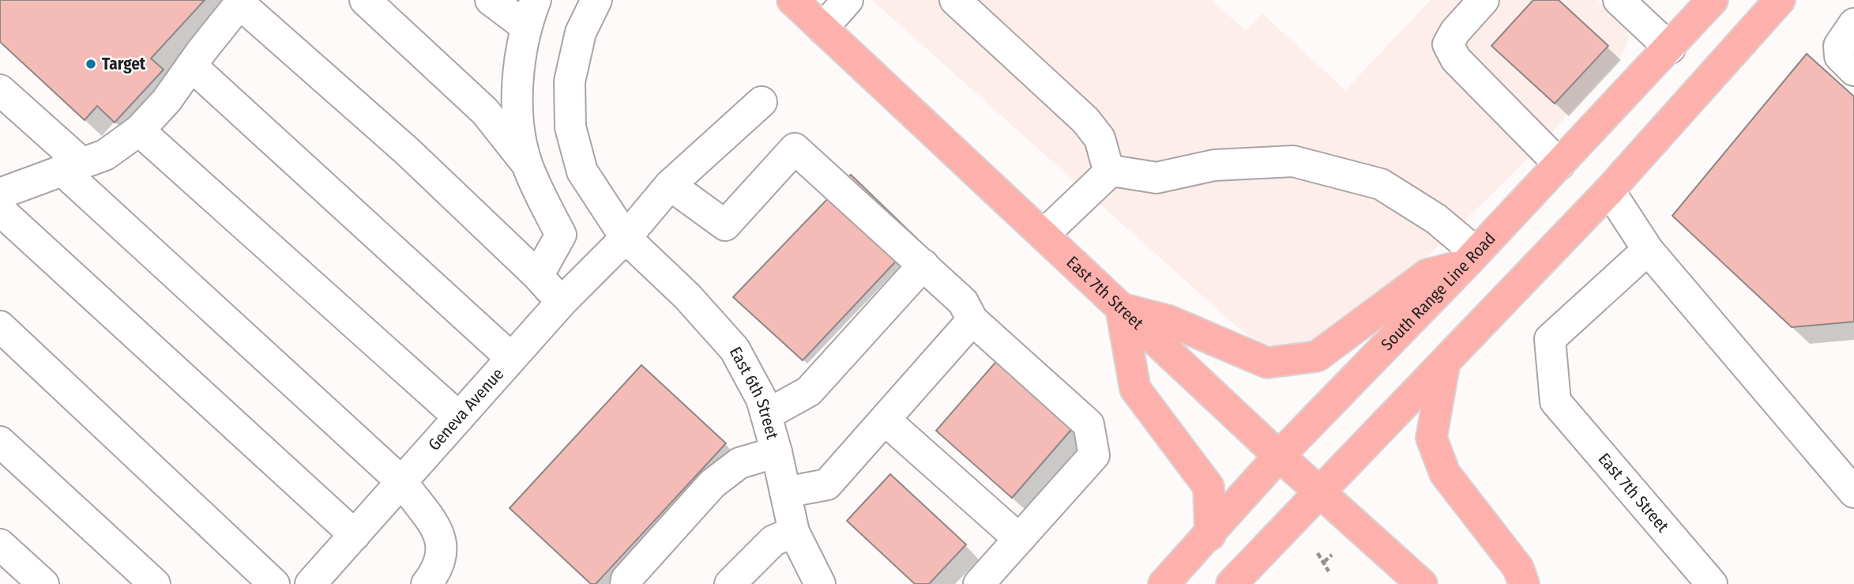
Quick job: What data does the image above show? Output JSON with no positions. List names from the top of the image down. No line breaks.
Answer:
{"streets":{"main road":["South Range Line Road","East 7th Street"],"street":["East 6th Street","Geneva Avenue"]},"crossings":[["South Range Line Road","East 7th Street"],["East 6th Street","Geneva Avenue"]],"places":["Target"]}
